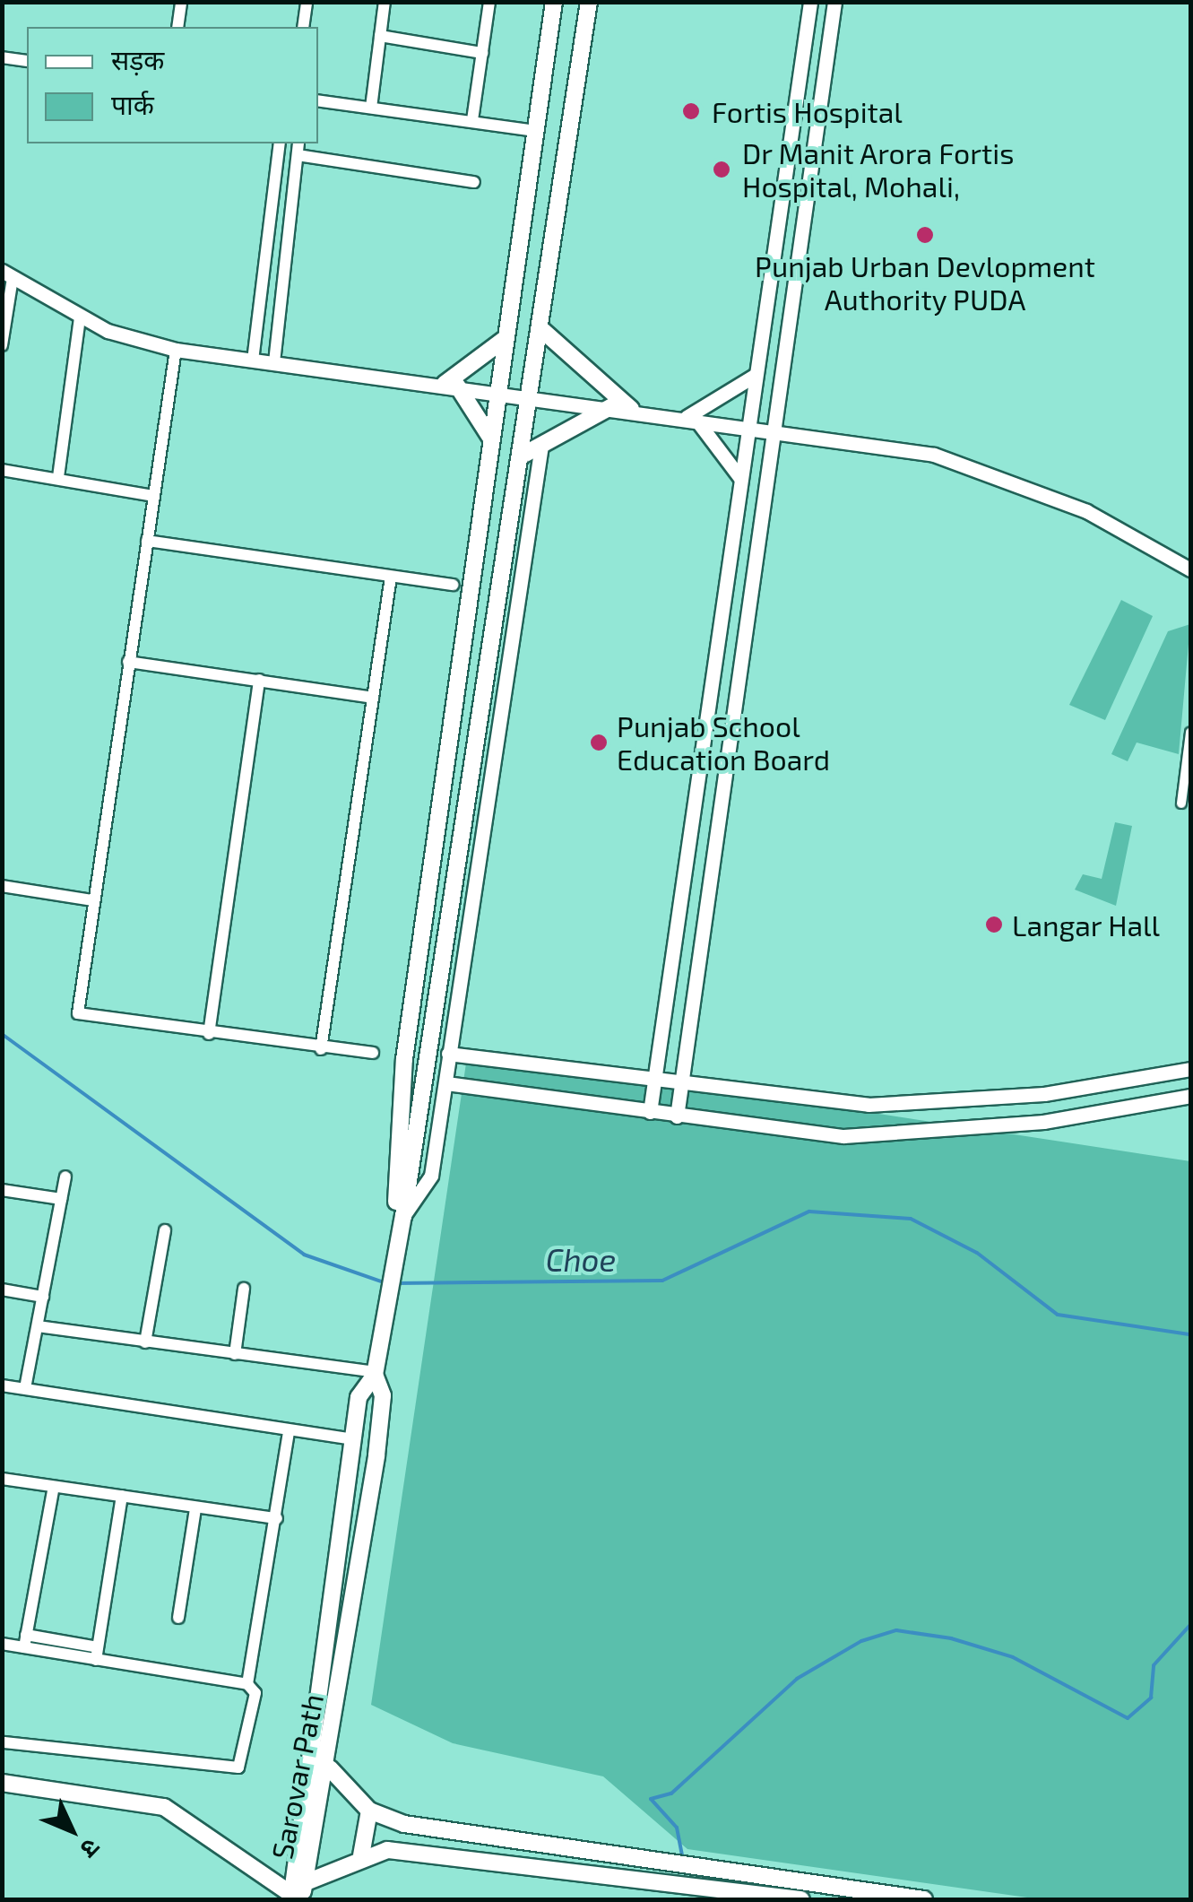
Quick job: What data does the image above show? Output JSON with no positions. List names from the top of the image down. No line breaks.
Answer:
{"streets":{"main road":["Sarovar Path"]},"water":["Choe"],"places":["Fortis Hospital","Dr Manit Arora Fortis Hospital, Mohali,","Punjab Urban Devlopment Authority PUDA","Punjab School Education Board","Langar Hall"],"legend":["सड़क","पार्क"],"north":"bottom right"}
